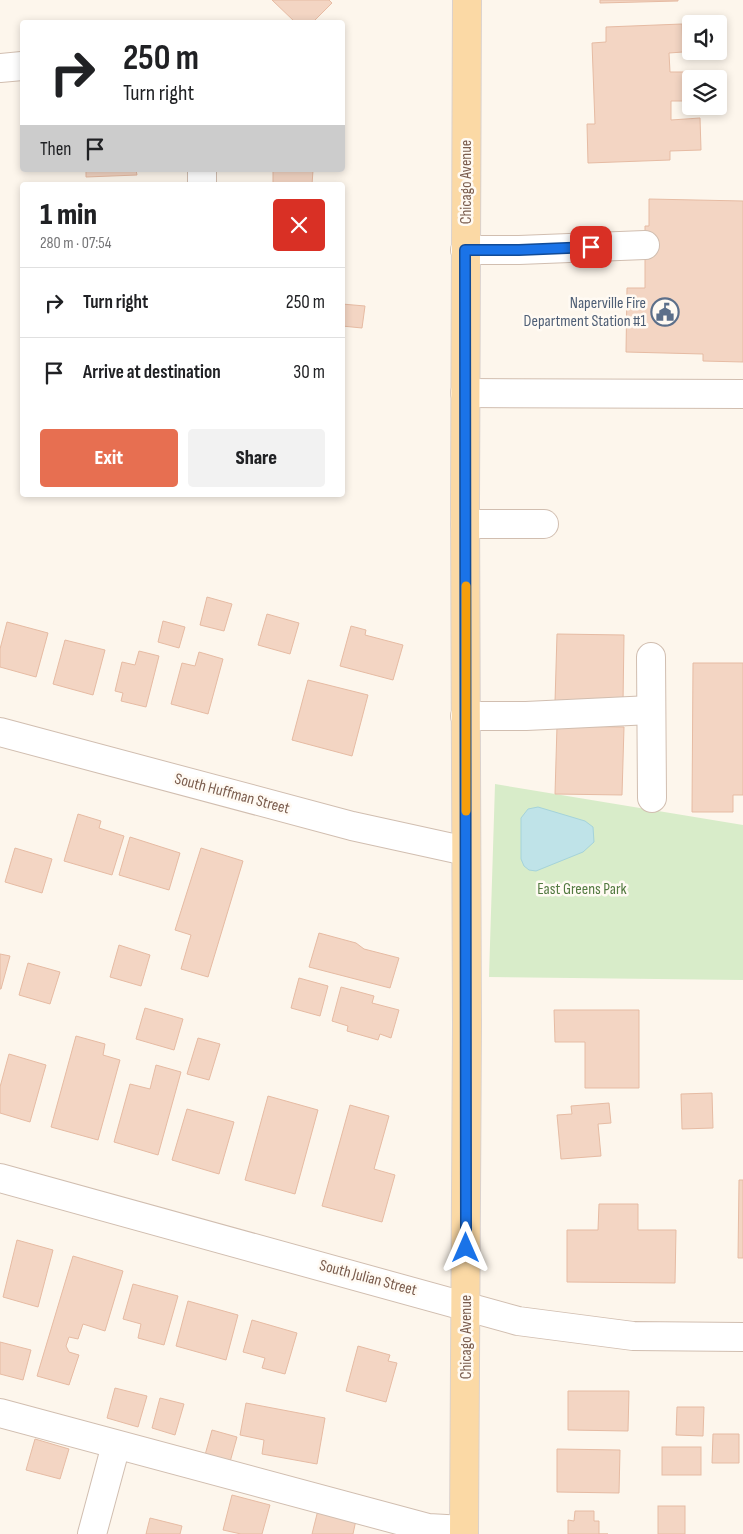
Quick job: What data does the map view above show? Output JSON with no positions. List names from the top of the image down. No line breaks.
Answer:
{"streets":{"main road":["Chicago Avenue"],"street":["South Huffman Street","South Julian Street"]},"crossings":[["Chicago Avenue","South Huffman Street"],["Chicago Avenue","South Julian Street"]],"parks":["East Greens Park"],"places":{"public building":["Naperville Fire Department Station #1"]},"page":{"turn":["250 m","Turn right"],"then":"Then","heading":["1 min","280 m · 07:54"],"list":[{"name":"Turn right","value":"250 m"},{"name":"Arrive at destination","value":"30 m"}],"buttons":["Exit","Share"]}}
